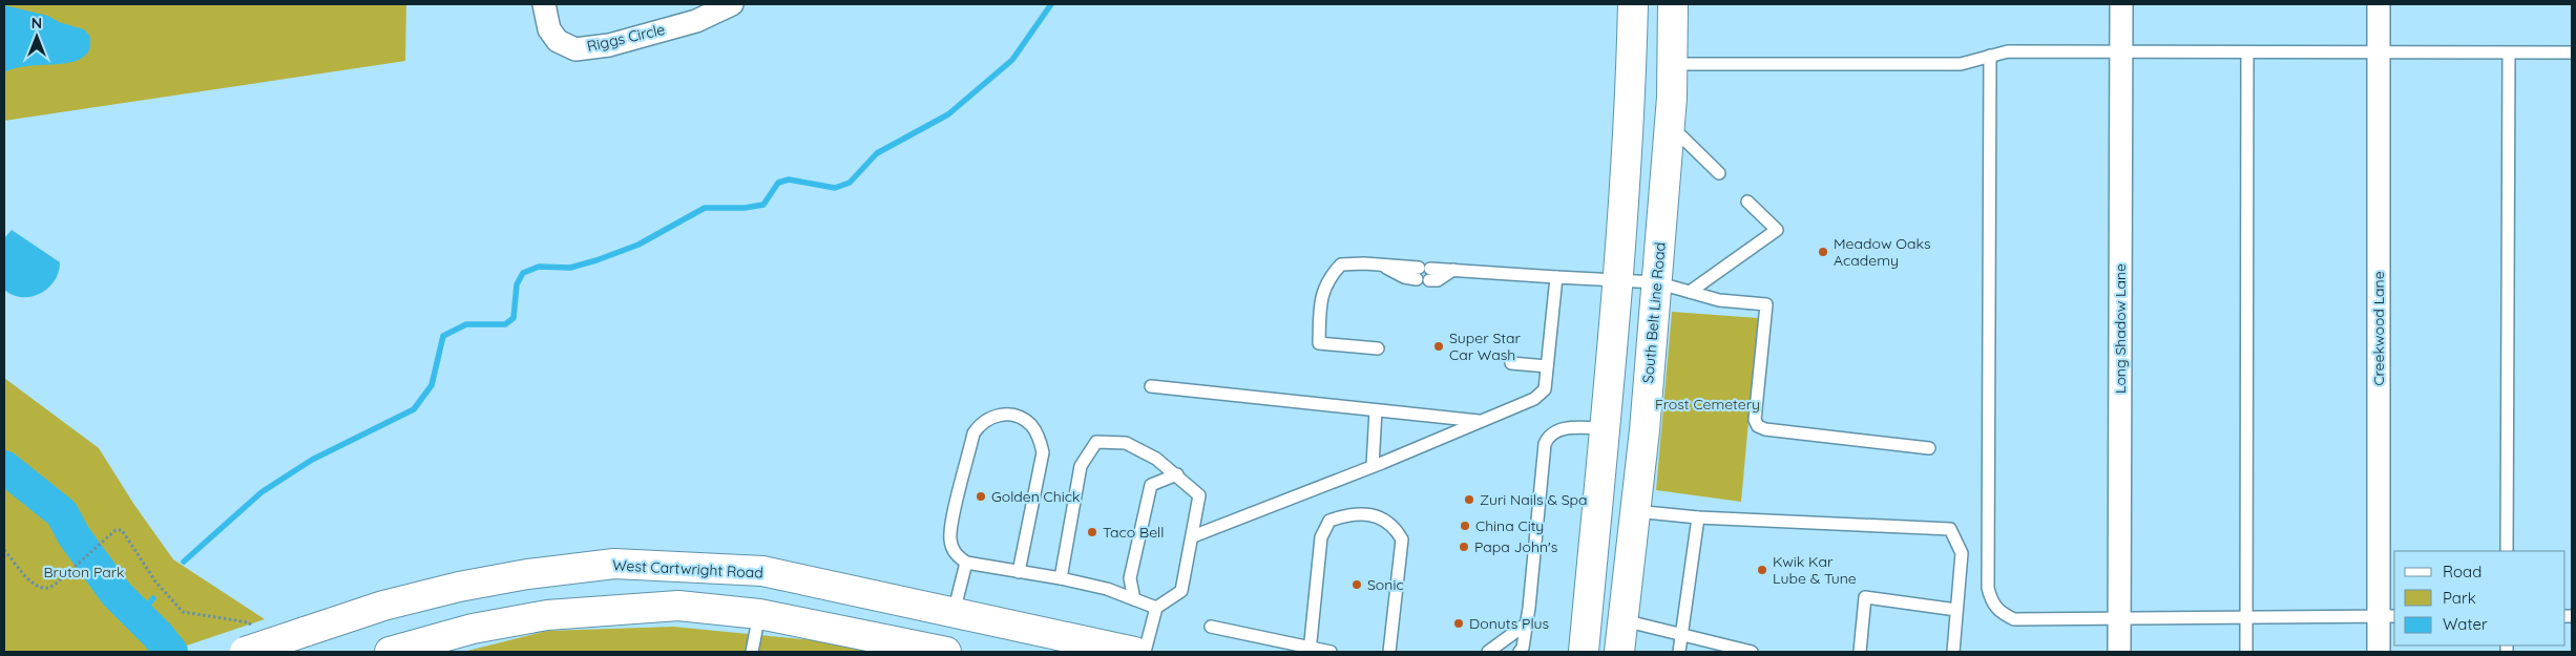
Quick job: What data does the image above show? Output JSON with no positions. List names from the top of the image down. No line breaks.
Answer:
{"streets":{"main road":["South Belt Line Road","West Cartwright Road"],"street":["Riggs Circle","Long Shadow Lane","Creekwood Lane"]},"parks":["Frost Cemetery","Bruton Park"],"places":["Meadow Oaks Academy","Super Star Car Wash","Golden Chick","Zuri Nails & Spa","China City","Taco Bell","Papa John's","Kwik Kar Lube & Tune","Sonic","Donuts Plus"],"legend":["Road","Park","Water"],"north":"top"}
